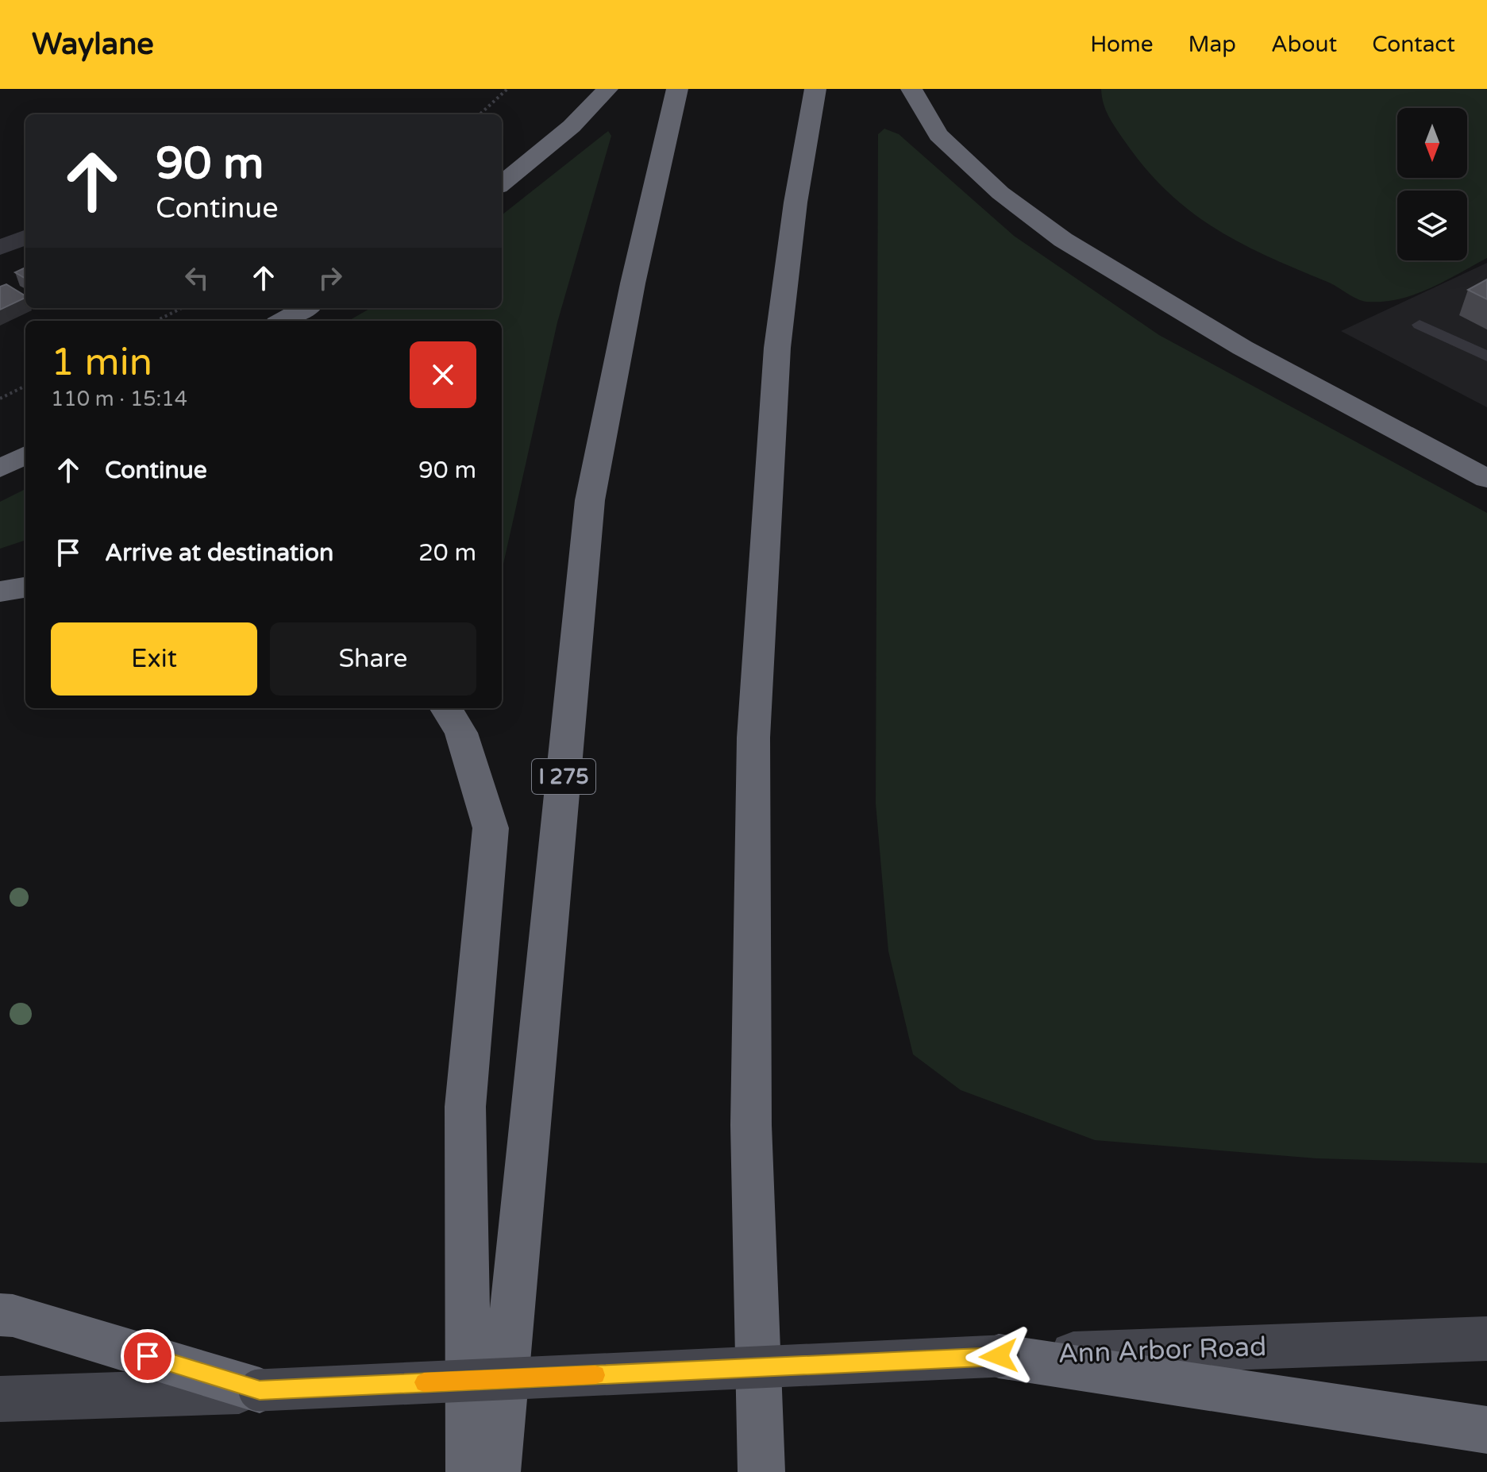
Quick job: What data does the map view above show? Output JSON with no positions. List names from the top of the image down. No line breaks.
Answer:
{"streets":{"highway":["I 275"],"main road":["Ann Arbor Road"]},"north":"bottom","page":{"header":"Waylane","nav":["Home","Map","About","Contact"],"turn":["90 m","Continue"],"heading":["1 min","110 m · 15:14"],"list":[{"name":"Continue","value":"90 m"},{"name":"Arrive at destination","value":"20 m"}],"buttons":["Exit","Share"]}}
